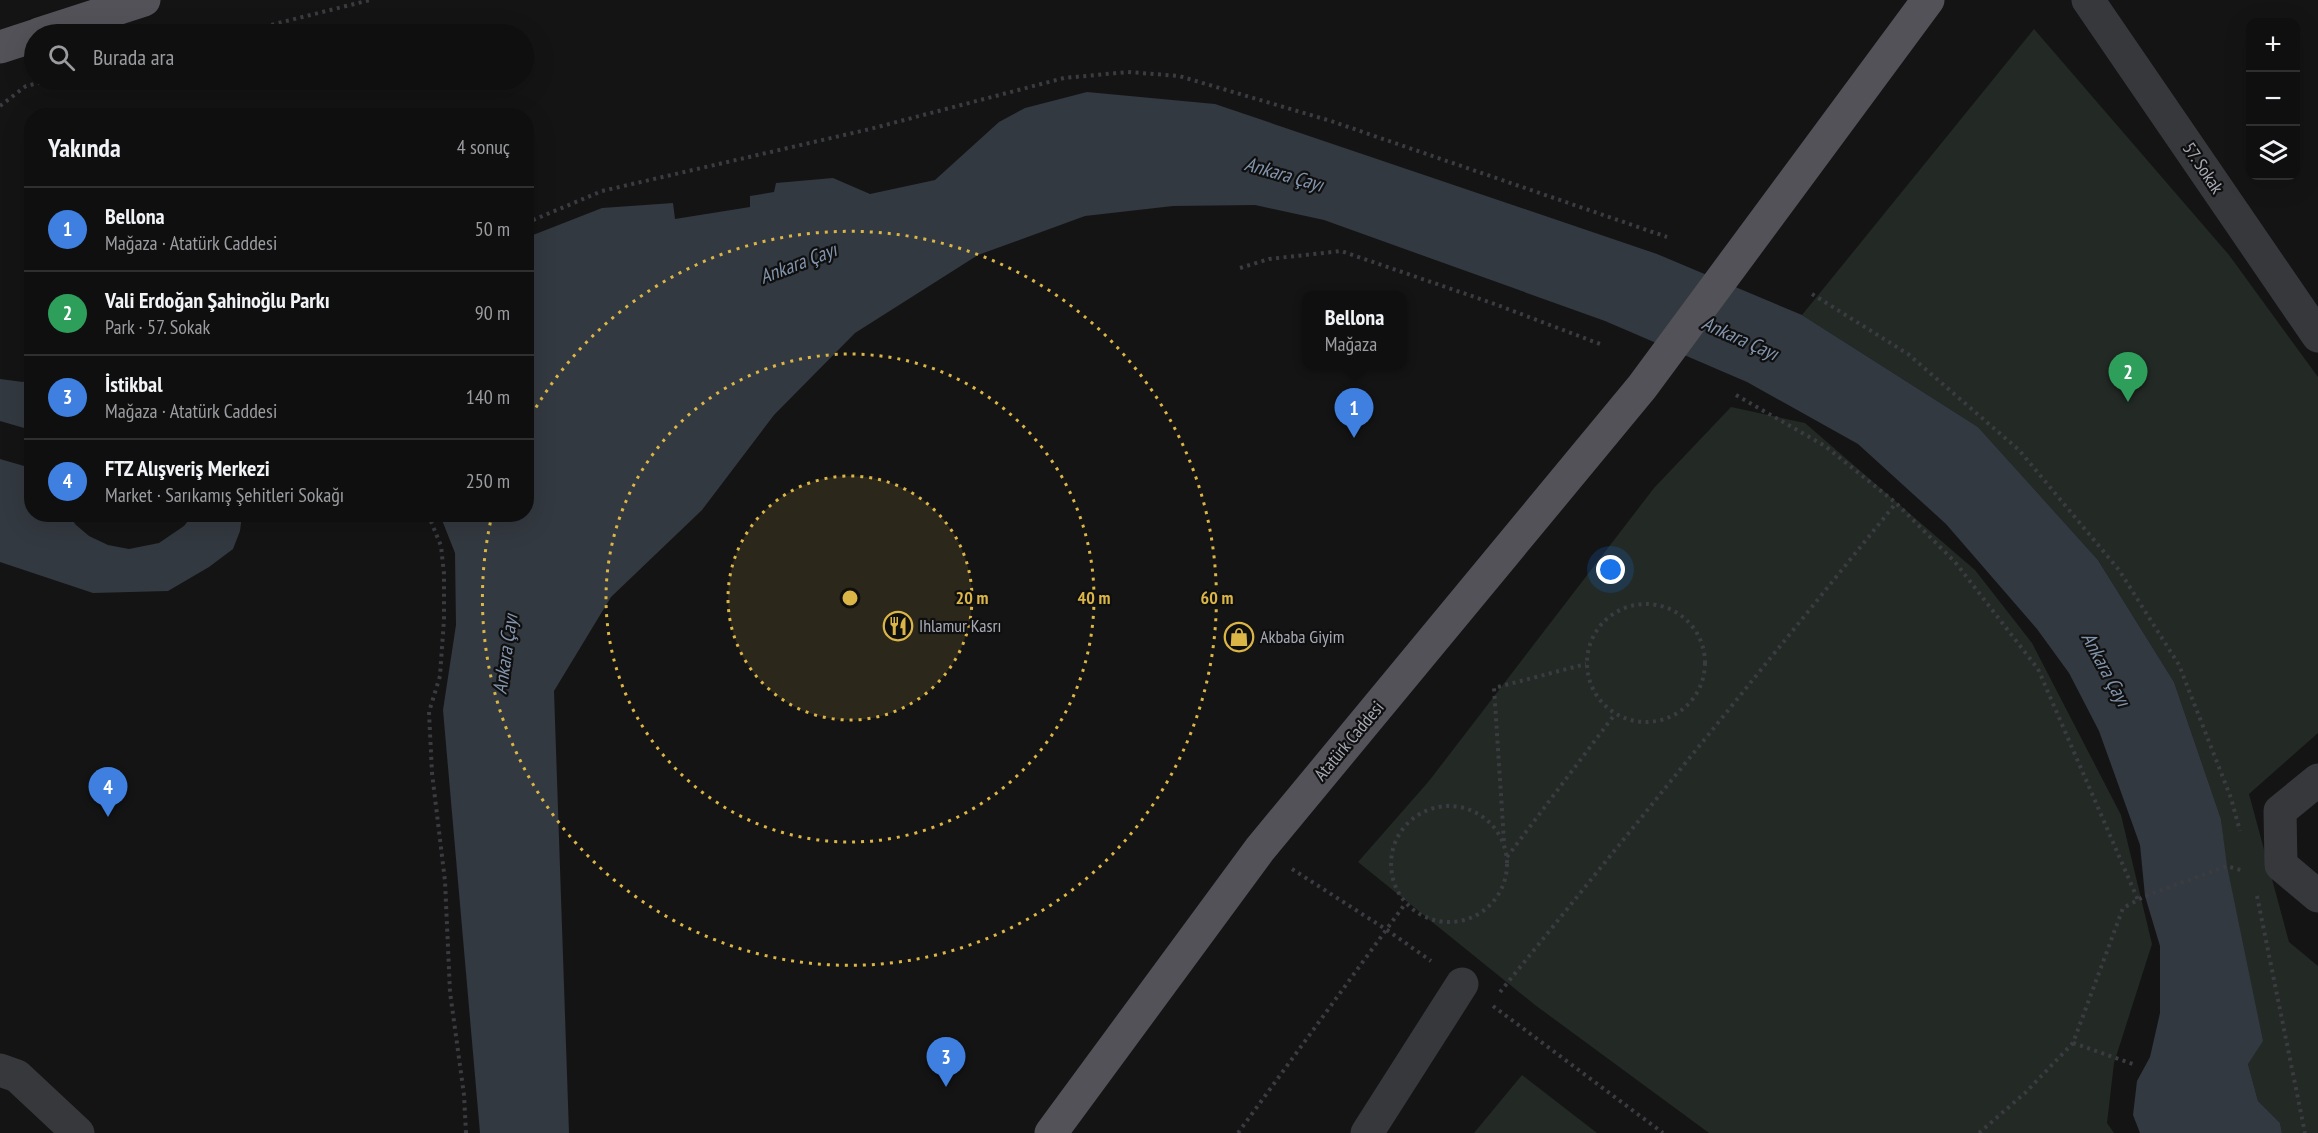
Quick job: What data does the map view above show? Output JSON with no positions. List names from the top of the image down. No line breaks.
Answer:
{"streets":{"main road":["Atatürk Caddesi"],"street":["57. Sokak"]},"water":["Ankara Çayı"],"places":{"restaurant":["Ihlamur Kasrı"],"shop":["Akbaba Giyim"]},"page":{"map_buttons":["+","−"],"search":"Burada ara","heading":["Yakında","4 sonuç"],"list":[{"mark":"1","name":"Bellona","note":"Mağaza · Atatürk Caddesi","value":"50 m"},{"mark":"2","name":"Vali Erdoğan Şahinoğlu Parkı","note":"Park · 57. Sokak","value":"90 m"},{"mark":"3","name":"İstikbal","note":"Mağaza · Atatürk Caddesi","value":"140 m"},{"mark":"4","name":"FTZ Alışveriş Merkezi","note":"Market · Sarıkamış Şehitleri Sokağı","value":"250 m"}],"popup":["Bellona","Mağaza"],"pins":["2","1","4","3"]},"rings":["20 m","40 m","60 m"]}
